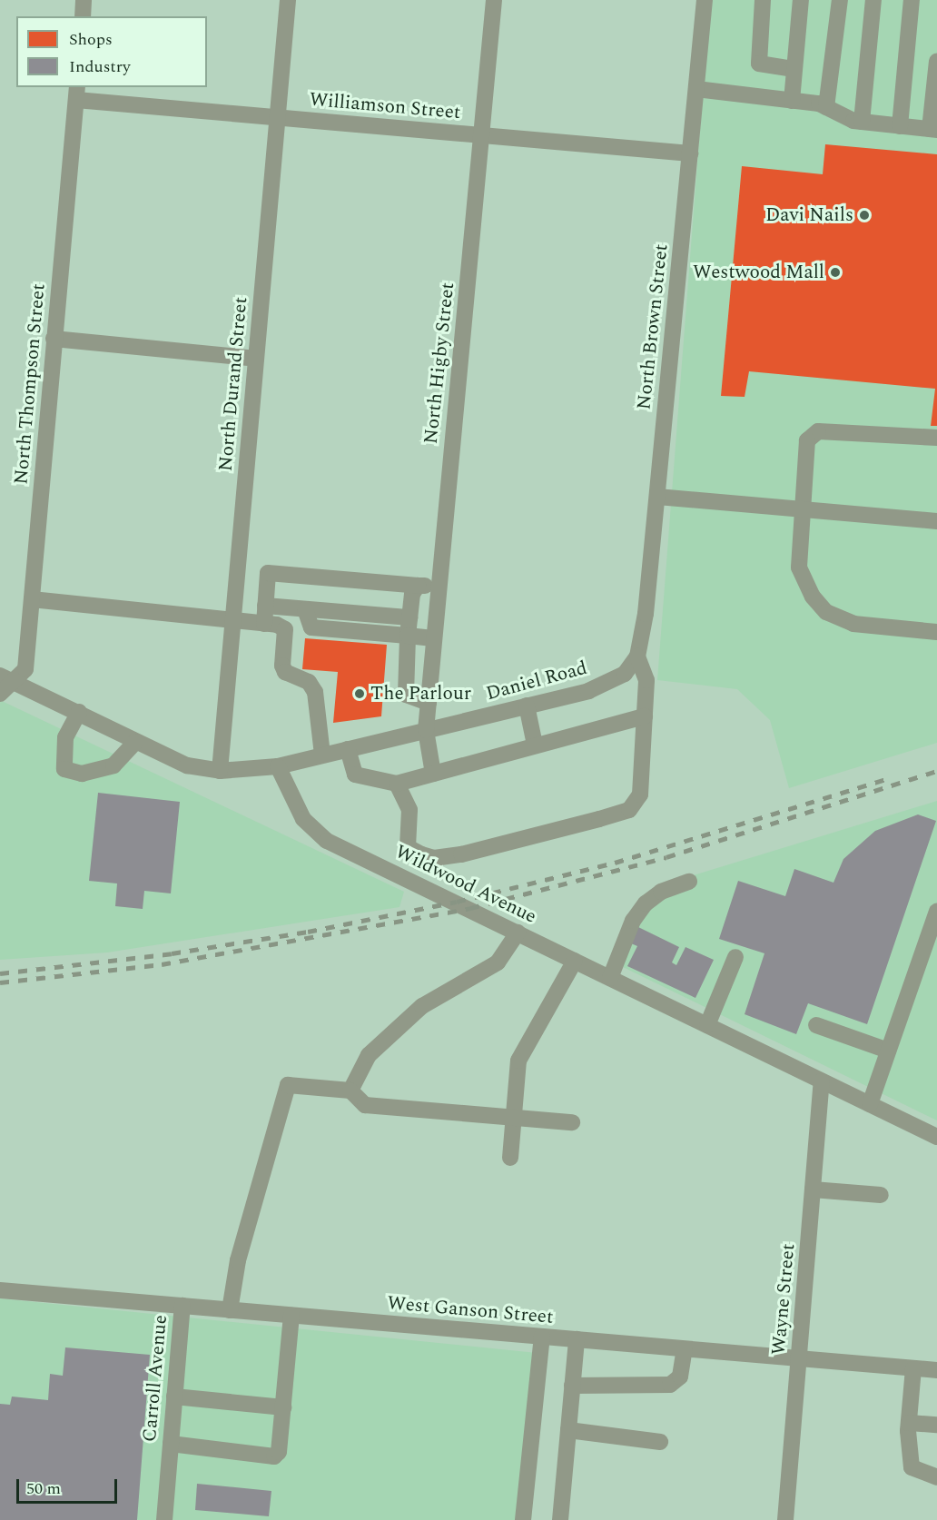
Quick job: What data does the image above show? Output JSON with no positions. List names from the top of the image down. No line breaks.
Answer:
{"streets":{"street":["Williamson Street","North Brown Street","North Higby Street","North Thompson Street","North Durand Street","Daniel Road","Wildwood Avenue","Wayne Street","West Ganson Street","Carroll Avenue"]},"crossings":[["Williamson Street","North Brown Street"],["Williamson Street","North Higby Street"],["Williamson Street","North Thompson Street"],["Williamson Street","North Durand Street"],["North Brown Street","Daniel Road"],["North Higby Street","Daniel Road"],["Daniel Road","Wildwood Avenue"],["Wildwood Avenue","Wayne Street"],["Wayne Street","West Ganson Street"],["West Ganson Street","Carroll Avenue"]],"places":["Davi Nails","Westwood Mall","The Parlour"],"legend":["Shops","Industry"],"scale_bar":"50 m"}
